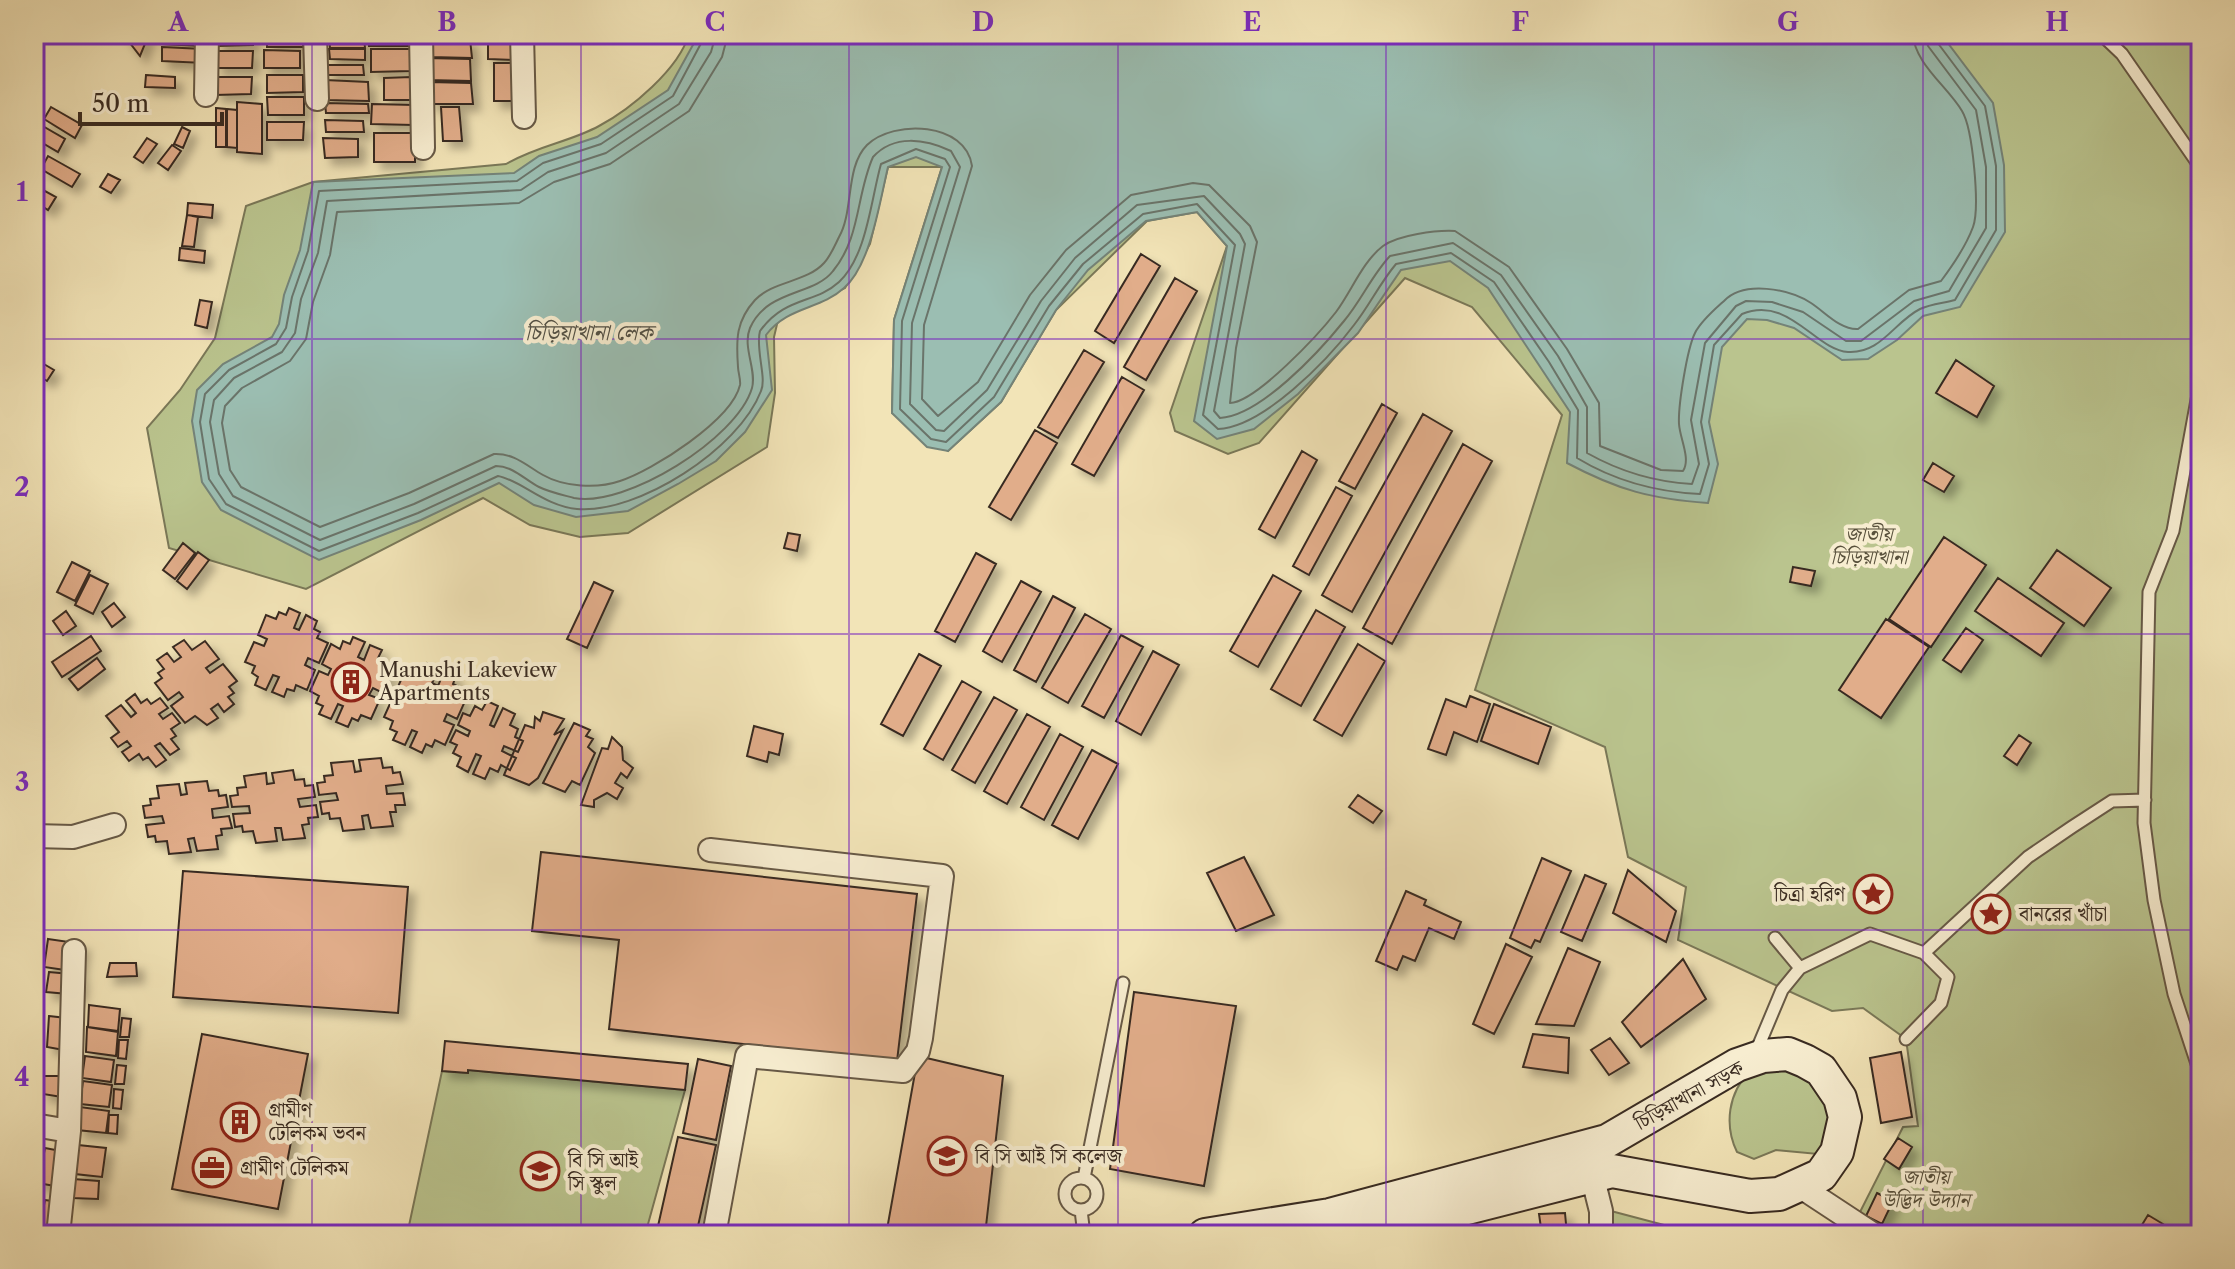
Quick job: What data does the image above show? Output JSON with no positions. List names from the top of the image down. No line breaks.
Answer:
{"streets":{"main road":["চিড়িয়াখানা সড়ক"]},"water":["চিড়িয়াখানা লেক"],"parks":["জাতীয় চিড়িয়াখানা","জাতীয় উদ্ভিদ উদ্যান"],"places":{"building":["Manushi Lakeview Apartments","গ্রামীণ টেলিকম ভবন"],"place":["চিত্রা হরিণ","বানরের খাঁচা"],"school or university":["বি সি আই সি কলেজ","বি সি আই সি স্কুল"],"office":["গ্রামীণ টেলিকম"]},"scale_bar":"50 m","grid":{"columns":["A","B","C","D","E","F","G","H"],"rows":["1","2","3","4"]}}
